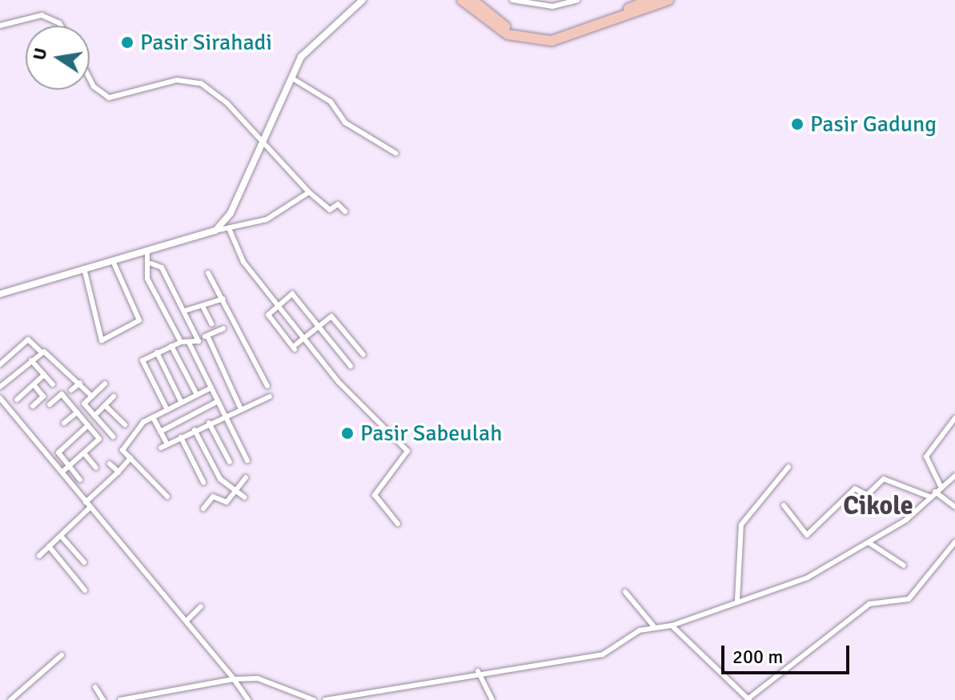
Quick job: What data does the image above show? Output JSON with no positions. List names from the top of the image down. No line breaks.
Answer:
{"districts":["Cikole"],"places":["Pasir Sirahadi","Pasir Gadung","Pasir Sabeulah"],"scale_bar":"200 m","north":"left"}
